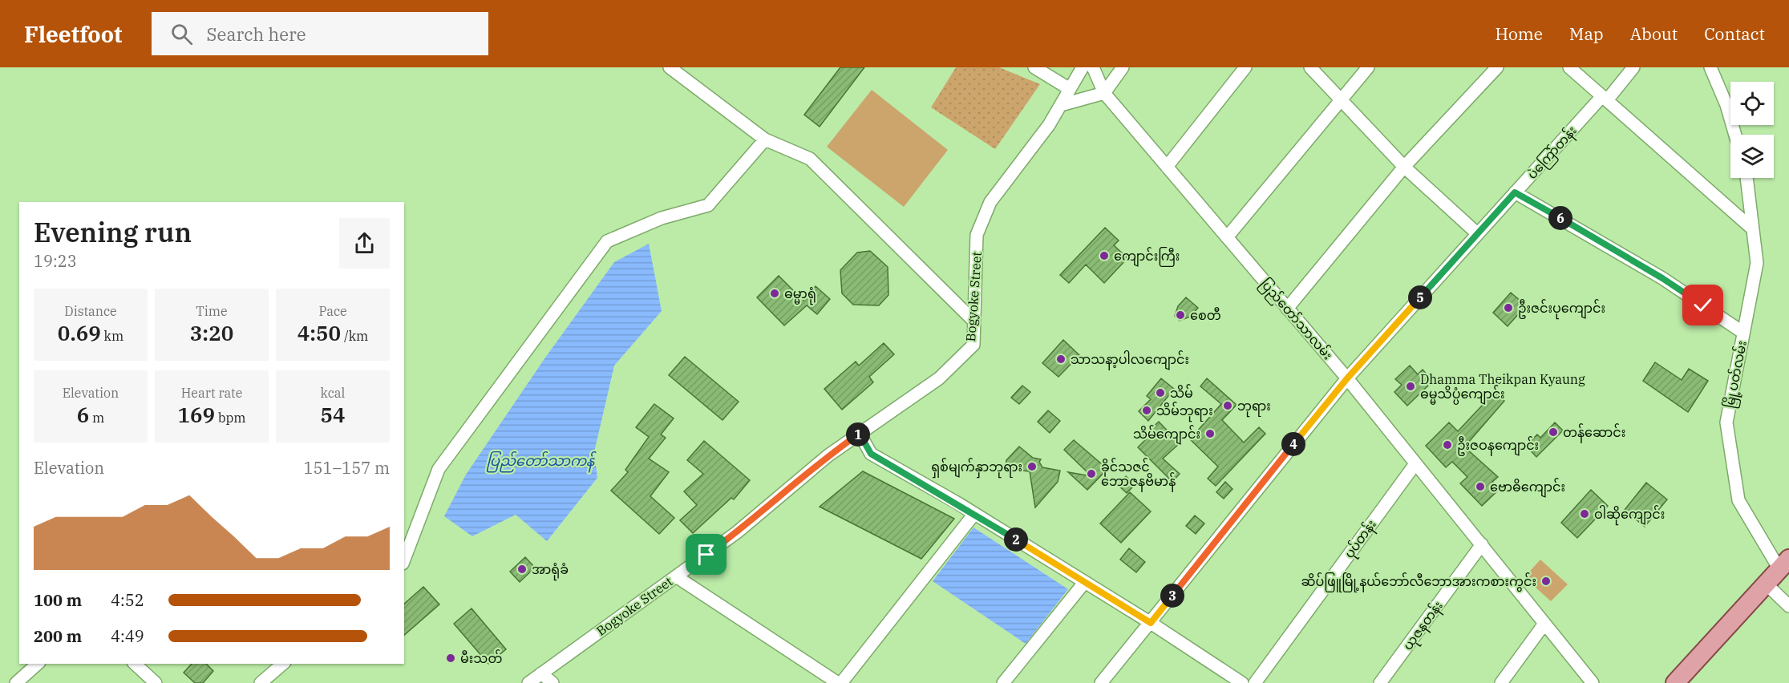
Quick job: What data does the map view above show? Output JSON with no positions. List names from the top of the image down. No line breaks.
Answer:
{"streets":{"street":["ပဲကြော်တန်း","Bogyoke Street","ပြည်တော်သာလမ်း","မြို့ပတ်လမ်း","ပုပ်တန်း","ယုဇနတန်း"]},"crossings":[["ပဲကြော်တန်း","ပြည်တော်သာလမ်း"],["ပြည်တော်သာလမ်း","ပုပ်တန်း"],["ပြည်တော်သာလမ်း","ယုဇနတန်း"]],"water":["ပြည်တော်သာကန်"],"places":["ကျောင်းကြီး","ဓမ္မာရုံ","ဦးဇင်းပုကျောင်း","စေတီ","သာသနာ့ပါလကျောင်း","Dhamma Theikpan Kyaung ဓမ္မသိပ္ပံကျောင်း","သိမ်","ဘုရား","သိမ်ဘုရား","တန်ဆောင်း","သိမ်ကျောင်း","ဦးဇဝနကျောင်း","ရှစ်မျက်နှာဘုရား","ခိုင်သဇင် ဘောဇနဗိမာန်","ဗောဓိကျောင်း","ဝါဆိုကျောင်း","အာရုံခံ","ဆိပ်ဖြူမြို့နယ်ဘော်လီဘောအားကစားကွင်း","မီးသတ်"],"page":{"header":"Fleetfoot","search":"Search here","nav":["Home","Map","About","Contact"],"heading":["Evening run","19:23"],"pins":["6","5","1","4","2","3"],"stats":[["Distance","0.69 km"],["Time","3:20"],["Pace","4:50 /km"],["Elevation","6 m"],["Heart rate","169 bpm"],["kcal","54"]],"chart":["Elevation","151–157 m"],"list":[{"name":"100 m","note":"4:52"},{"name":"200 m","note":"4:49"}]}}
